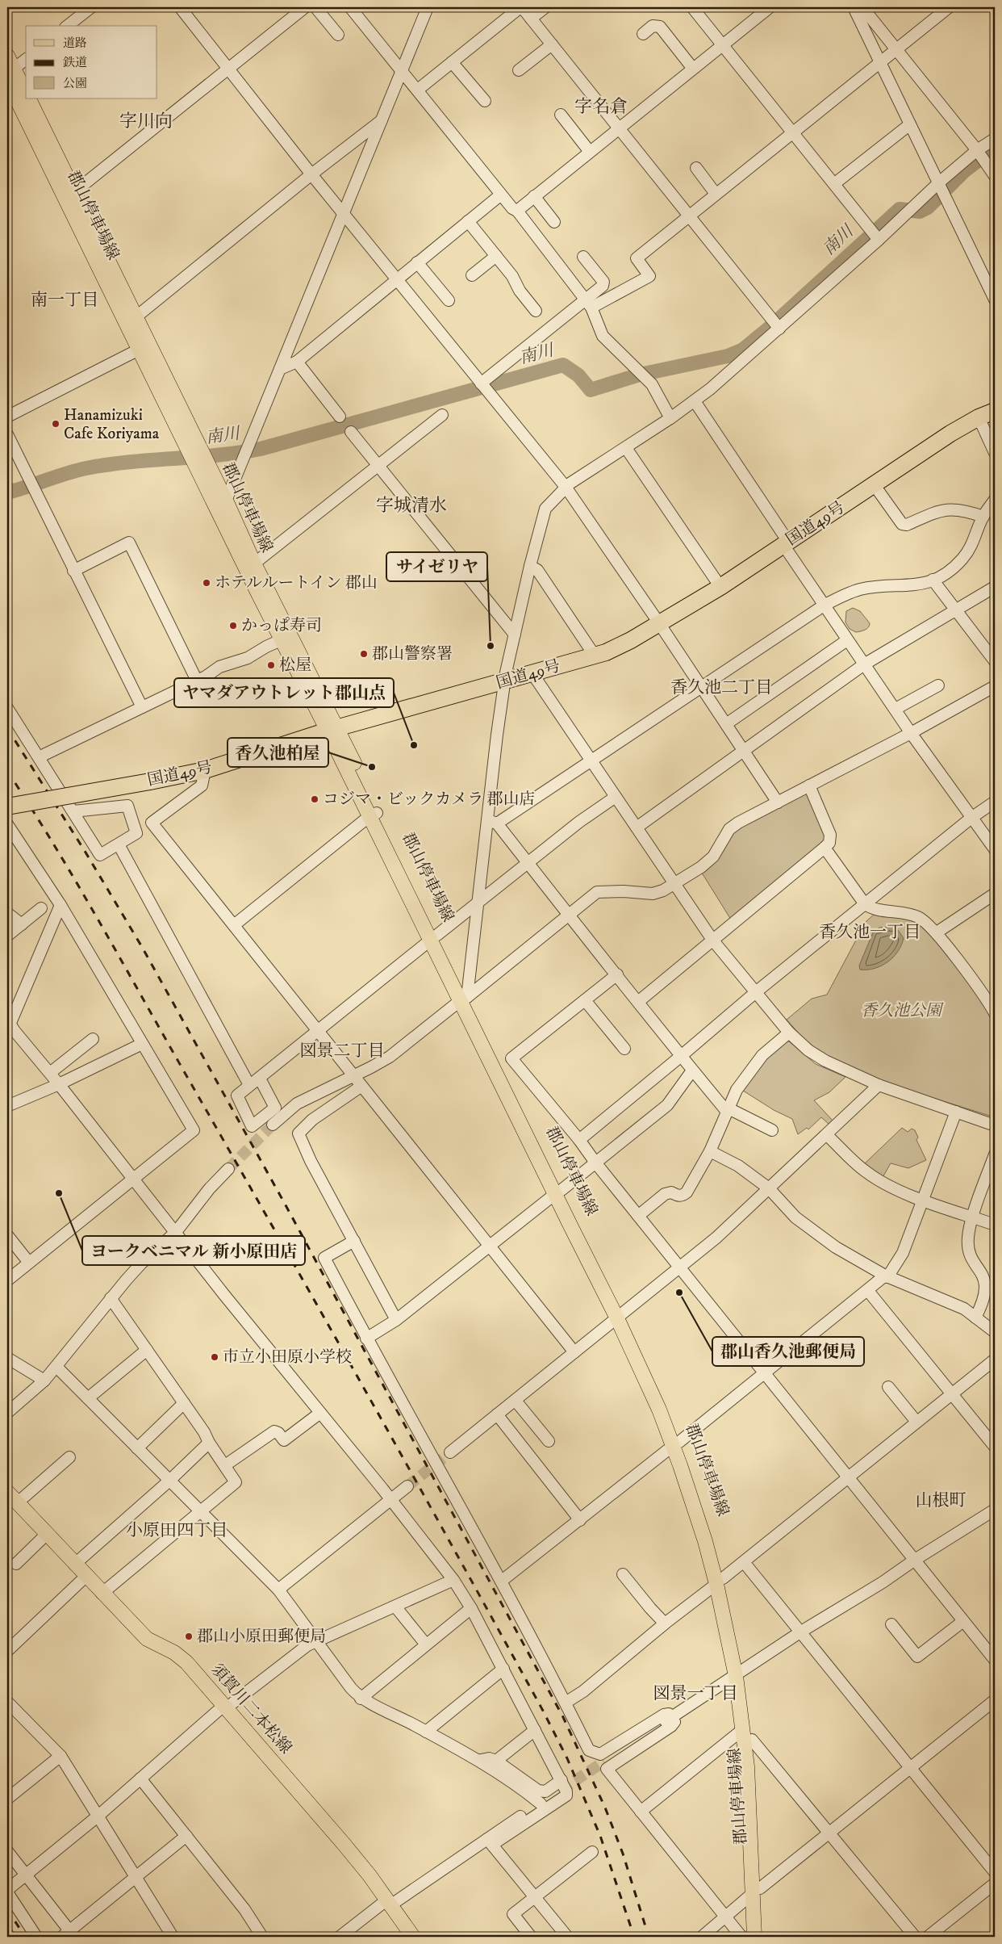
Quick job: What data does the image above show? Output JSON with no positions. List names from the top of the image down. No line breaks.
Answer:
{"streets":{"highway":["国道49号"],"main road":["郡山停車場線","須賀川二本松線"]},"crossings":[["郡山停車場線","国道49号"]],"districts":["字名倉","字川向","南一丁目","字城清水","香久池二丁目","香久池一丁目","図景二丁目","山根町","小原田四丁目","図景一丁目"],"water":["南川"],"parks":["香久池公園"],"places":["Hanamizuki Cafe Koriyama","ホテルルートイン 郡山","かっぱ寿司","サイゼリヤ","郡山警察署","松屋","ヤマダアウトレット郡山点","香久池柏屋","コジマ・ビックカメラ 郡山店","ヨークベニマル 新小原田店","郡山香久池郵便局","市立小田原小学校","郡山小原田郵便局"],"legend":["道路","鉄道","公園"]}
